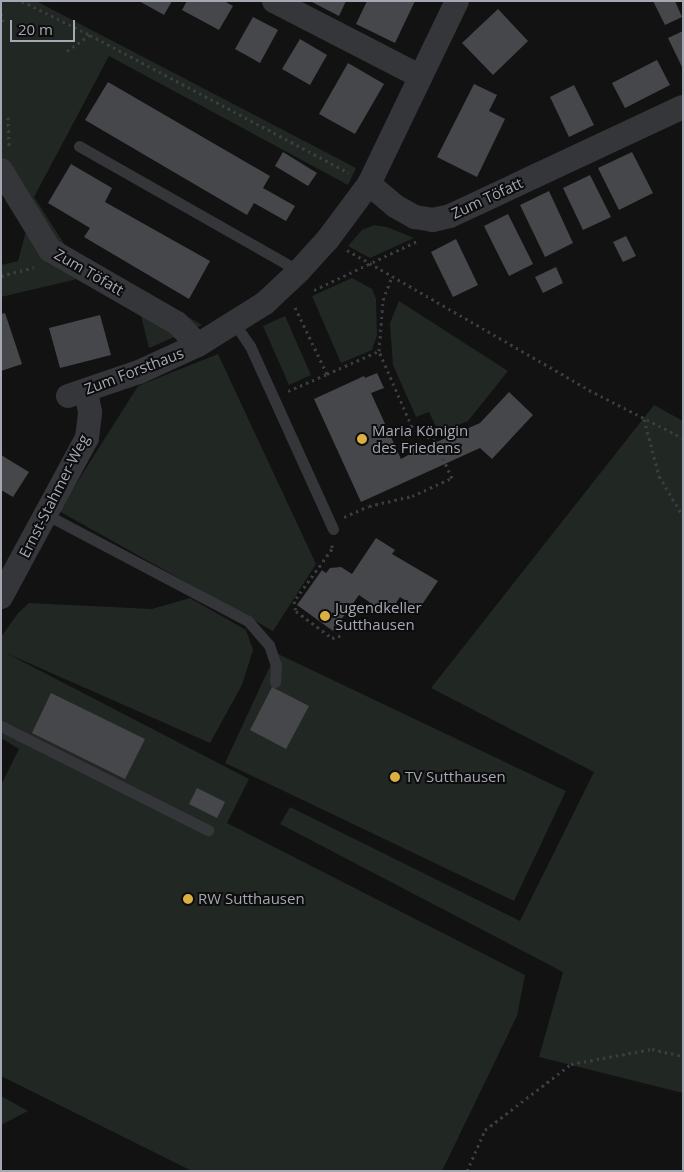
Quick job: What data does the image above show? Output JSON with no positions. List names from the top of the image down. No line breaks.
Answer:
{"streets":{"street":["Zum Töfatt","Zum Forsthaus","Ernst-Stahmer-Weg"]},"crossings":[["Zum Töfatt","Zum Forsthaus"],["Zum Forsthaus","Ernst-Stahmer-Weg"]],"places":["Maria Königin des Friedens","Jugendkeller Sutthausen","TV Sutthausen","RW Sutthausen"],"scale_bar":"20 m"}
